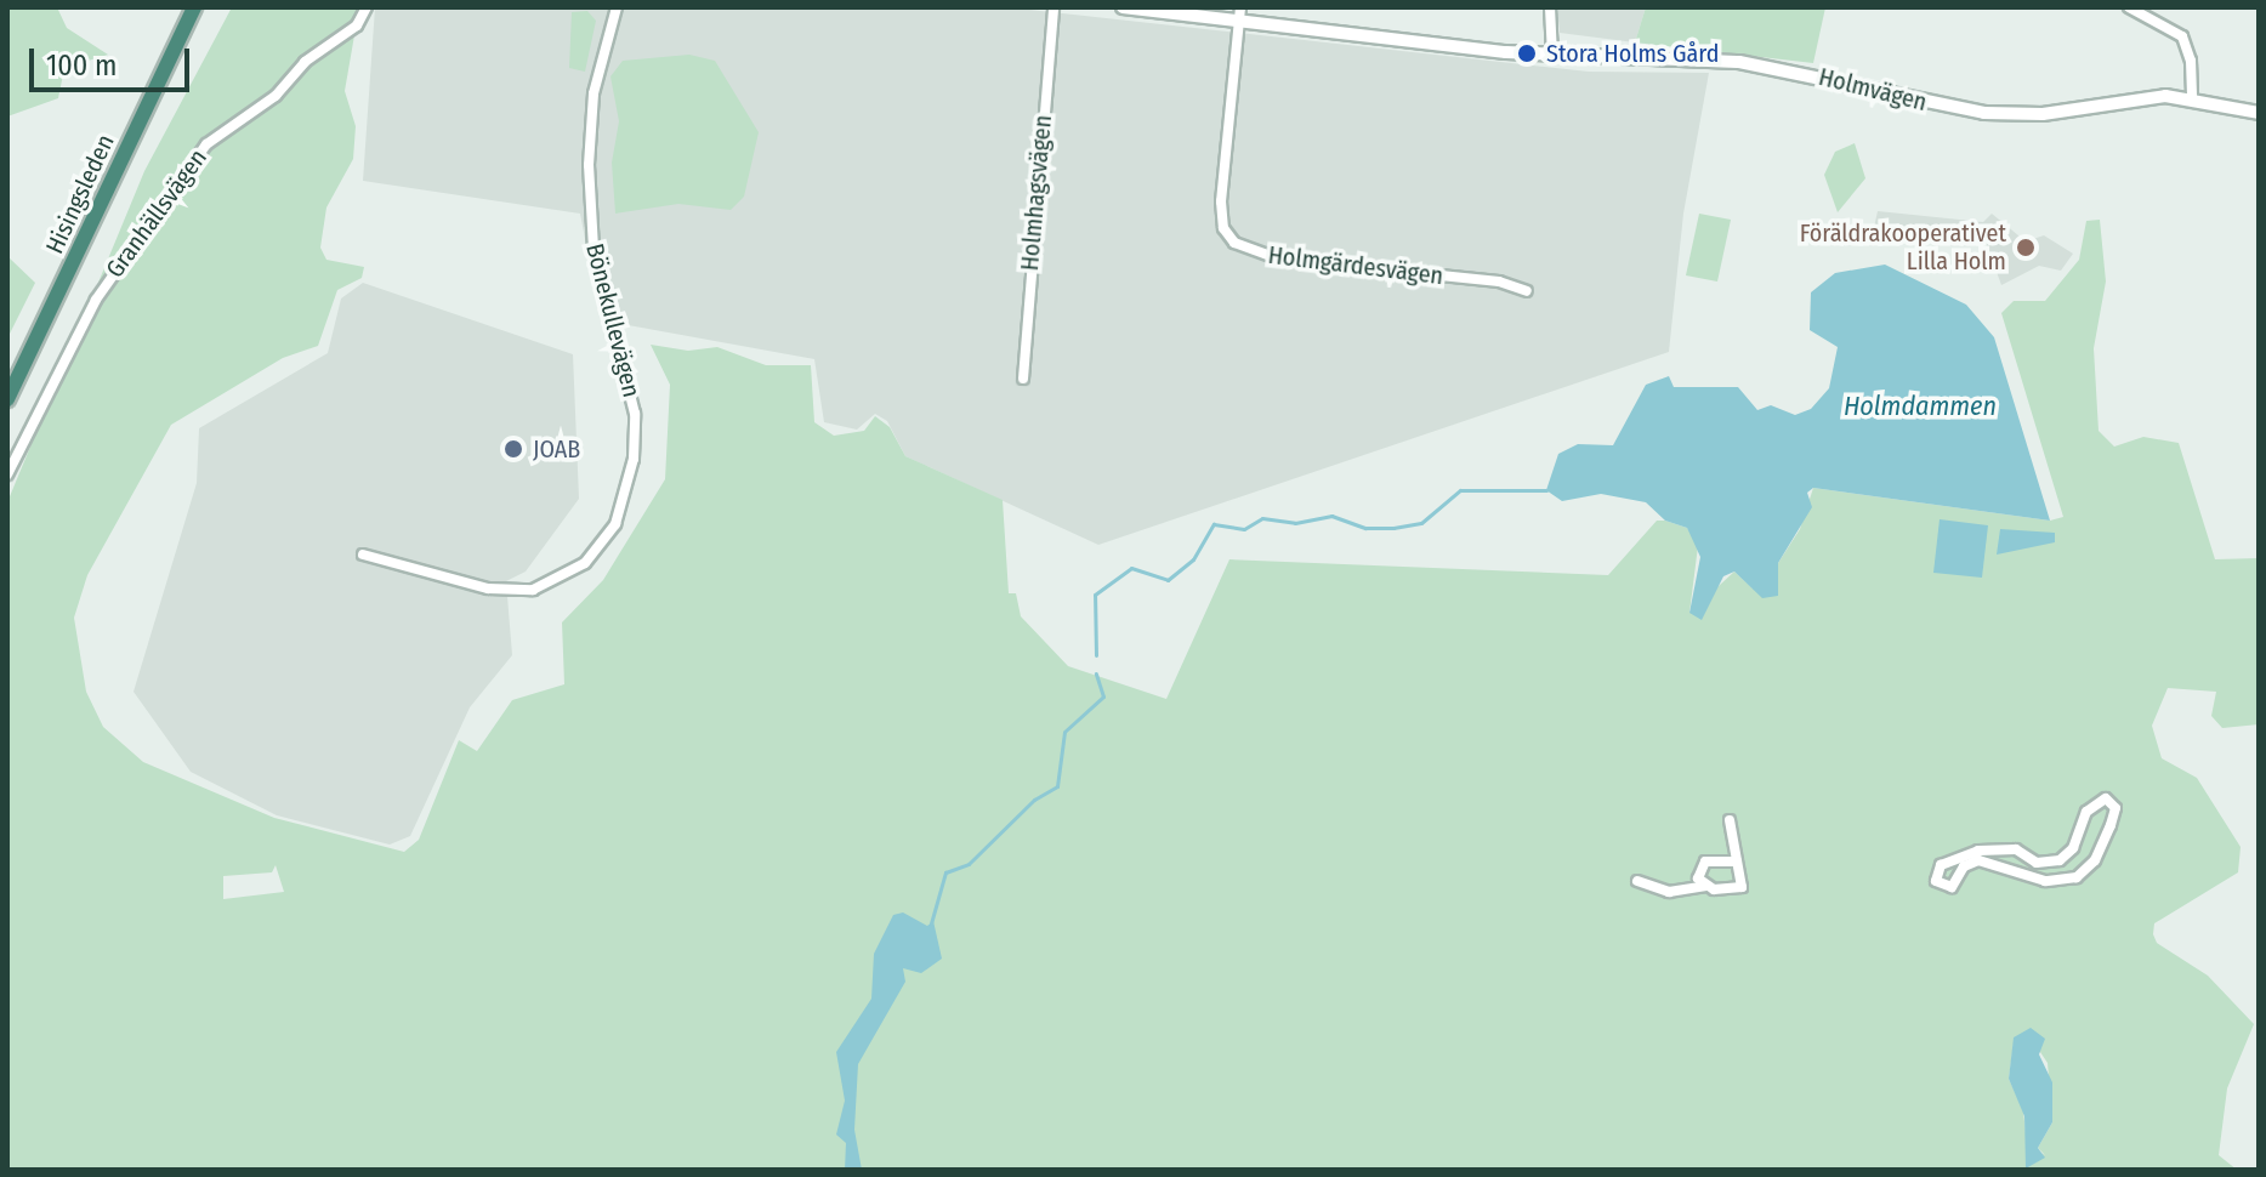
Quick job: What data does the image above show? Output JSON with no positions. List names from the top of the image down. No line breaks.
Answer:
{"streets":{"highway":["Hisingsleden"],"street":["Holmvägen","Holmhagsvägen","Granhällsvägen","Holmgärdesvägen","Bönekullevägen"]},"crossings":[["Holmvägen","Holmgärdesvägen"]],"water":["Holmdammen"],"places":["Stora Holms Gård","Föräldrakooperativet Lilla Holm","JOAB"],"scale_bar":"100 m"}
